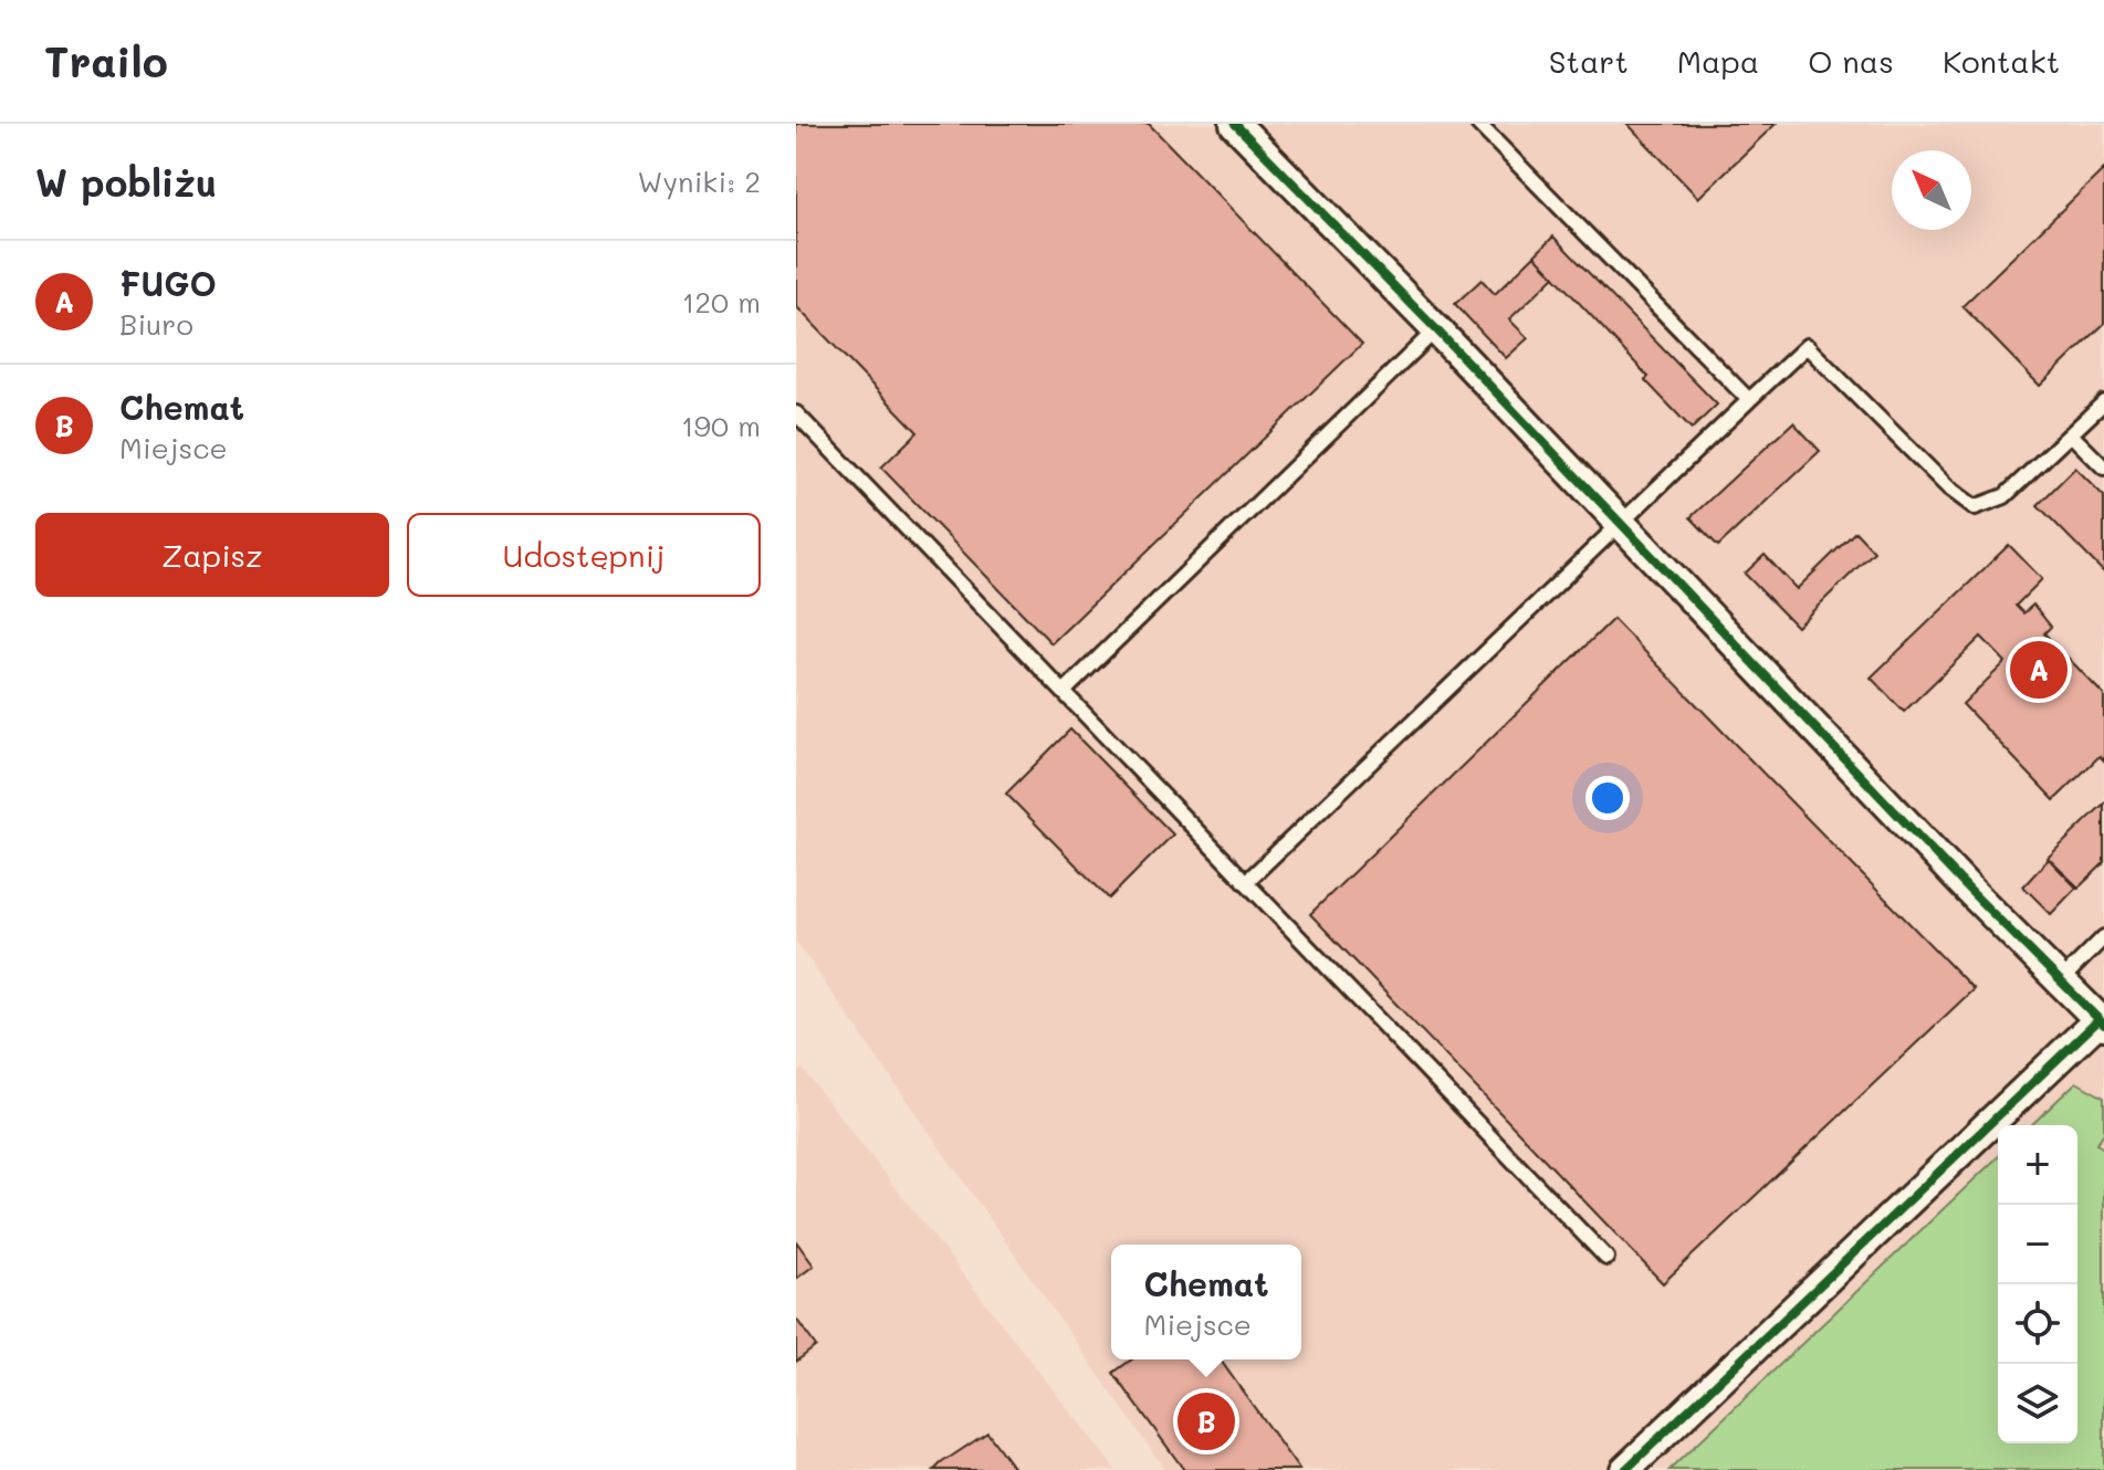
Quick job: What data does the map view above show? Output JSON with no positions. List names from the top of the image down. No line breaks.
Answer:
{"north":"top left","page":{"header":"Trailo","nav":["Start","Mapa","O nas","Kontakt"],"heading":["W pobliżu","Wyniki: 2"],"list":[{"mark":"A","name":"FUGO","note":"Biuro","value":"120 m"},{"mark":"B","name":"Chemat","note":"Miejsce","value":"190 m"}],"buttons":["Zapisz","Udostępnij"],"pins":["A","B"],"map_buttons":["+","−"],"popup":["Chemat","Miejsce"]}}
